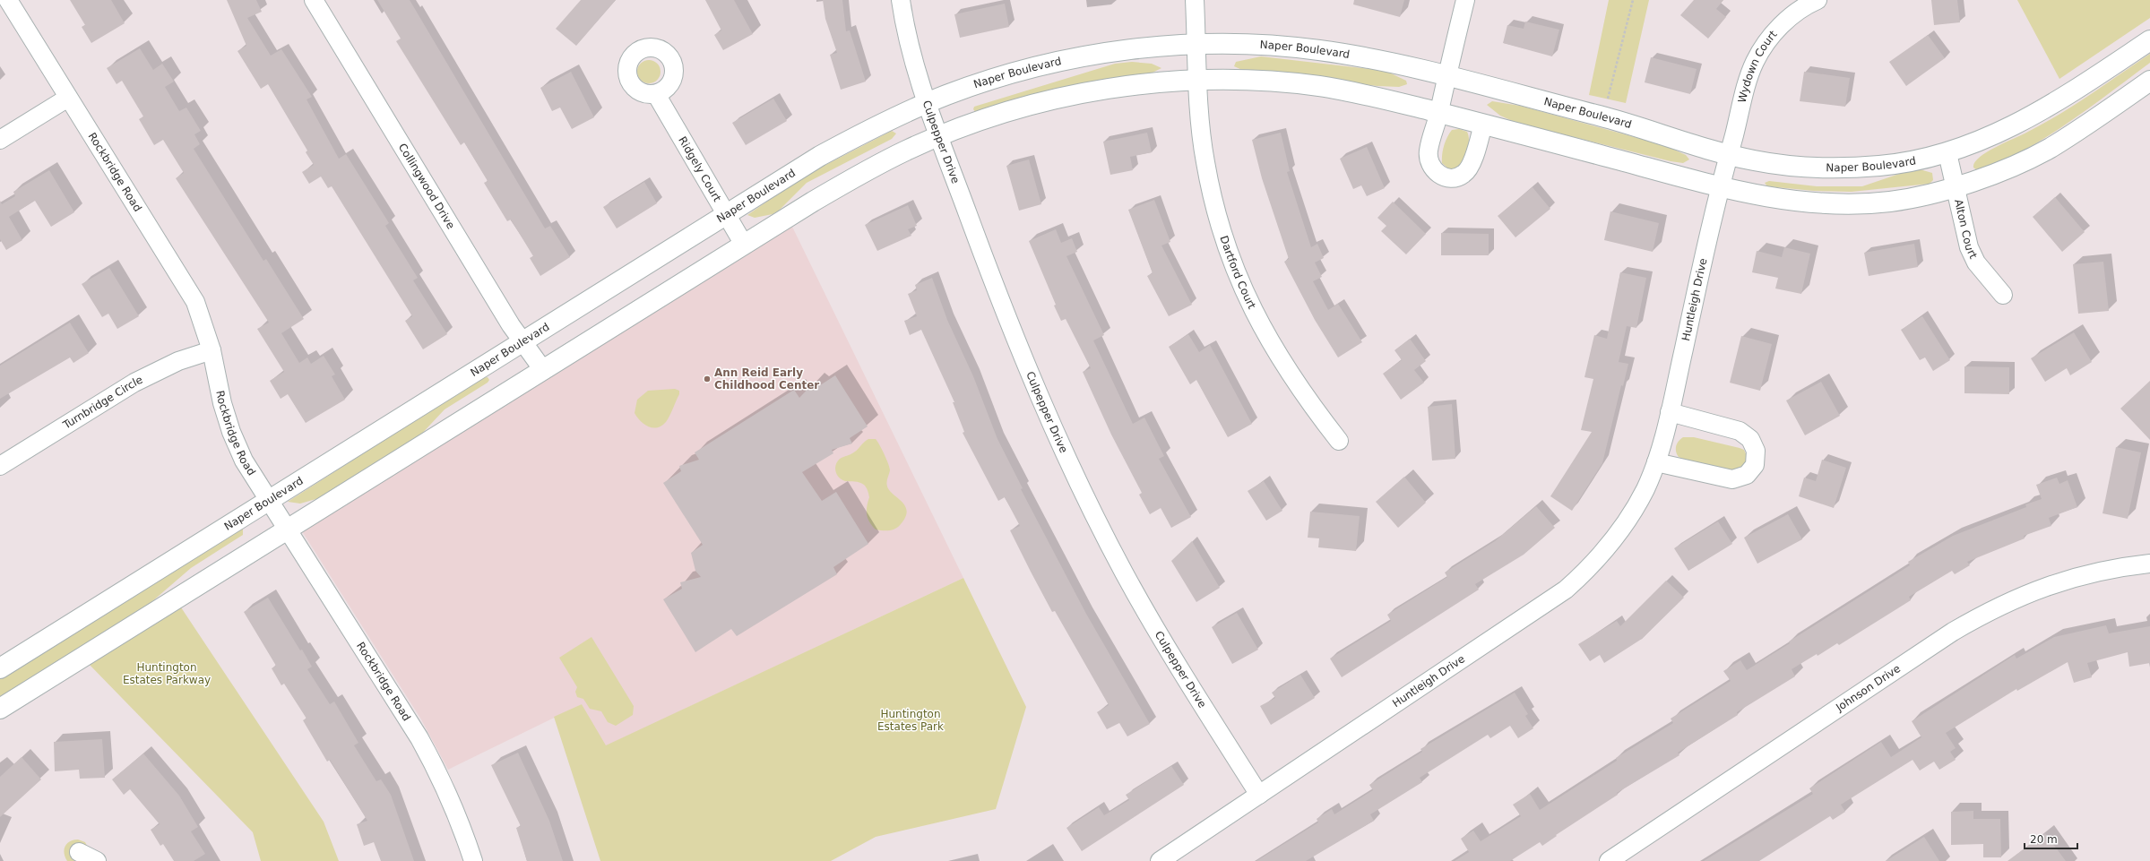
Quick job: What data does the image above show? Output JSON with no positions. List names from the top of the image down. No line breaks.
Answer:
{"streets":{"main road":["Naper Boulevard"],"street":["Wydown Court","Culpepper Drive","Ridgely Court","Rockbridge Road","Collingwood Drive","Alton Court","Dartford Court","Huntleigh Drive","Turnbridge Circle","Johnson Drive"]},"crossings":[["Naper Boulevard","Wydown Court"],["Naper Boulevard","Culpepper Drive"],["Naper Boulevard","Ridgely Court"],["Naper Boulevard","Rockbridge Road"],["Naper Boulevard","Collingwood Drive"],["Naper Boulevard","Alton Court"],["Naper Boulevard","Dartford Court"],["Wydown Court","Huntleigh Drive"],["Culpepper Drive","Huntleigh Drive"],["Rockbridge Road","Turnbridge Circle"]],"parks":["Huntington Estates Parkway","Huntington Estates Park"],"places":["Ann Reid Early Childhood Center"],"scale_bar":"20 m"}
